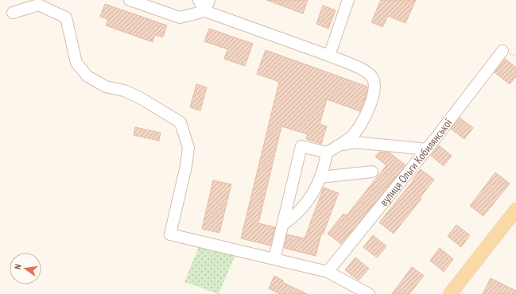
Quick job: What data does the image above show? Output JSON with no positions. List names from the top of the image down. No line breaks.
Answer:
{"streets":{"street":["вулиця Ольги Кобилянської"]},"north":"left"}
